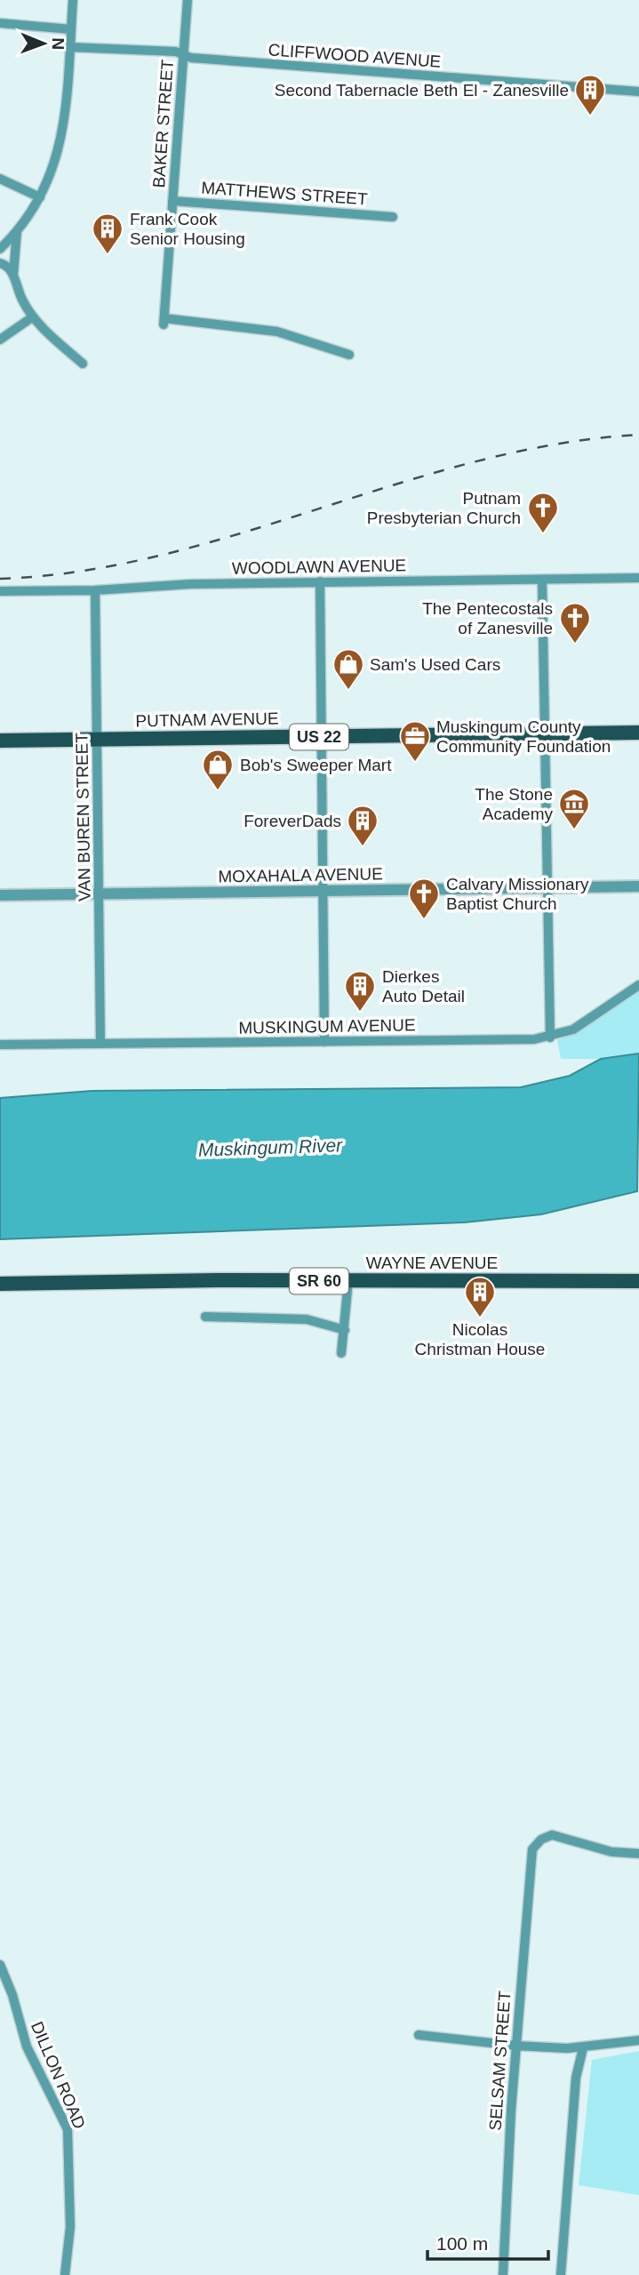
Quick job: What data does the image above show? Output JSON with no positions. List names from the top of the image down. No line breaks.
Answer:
{"streets":{"main road":["PUTNAM AVENUE","US 22","WAYNE AVENUE","SR 60"],"street":["CLIFFWOOD AVENUE","BAKER STREET","MATTHEWS STREET","WOODLAWN AVENUE","VAN BUREN STREET","MOXAHALA AVENUE","MUSKINGUM AVENUE","SELSAM STREET","DILLON ROAD"]},"crossings":[["CLIFFWOOD AVENUE","BAKER STREET"],["BAKER STREET","MATTHEWS STREET"],["WOODLAWN AVENUE","VAN BUREN STREET"],["PUTNAM AVENUE","VAN BUREN STREET"],["VAN BUREN STREET","MOXAHALA AVENUE"],["VAN BUREN STREET","MUSKINGUM AVENUE"]],"water":["Muskingum River"],"places":{"building":["Second Tabernacle Beth El - Zanesville","Frank Cook Senior Housing","ForeverDads","Dierkes Auto Detail","Nicolas Christman House"],"church":["Putnam Presbyterian Church","The Pentecostals of Zanesville","Calvary Missionary Baptist Church"],"shop":["Sam's Used Cars","Bob's Sweeper Mart"],"office":["Muskingum County Community Foundation"],"museum":["The Stone Academy"]},"scale_bar":"100 m","north":"right"}
